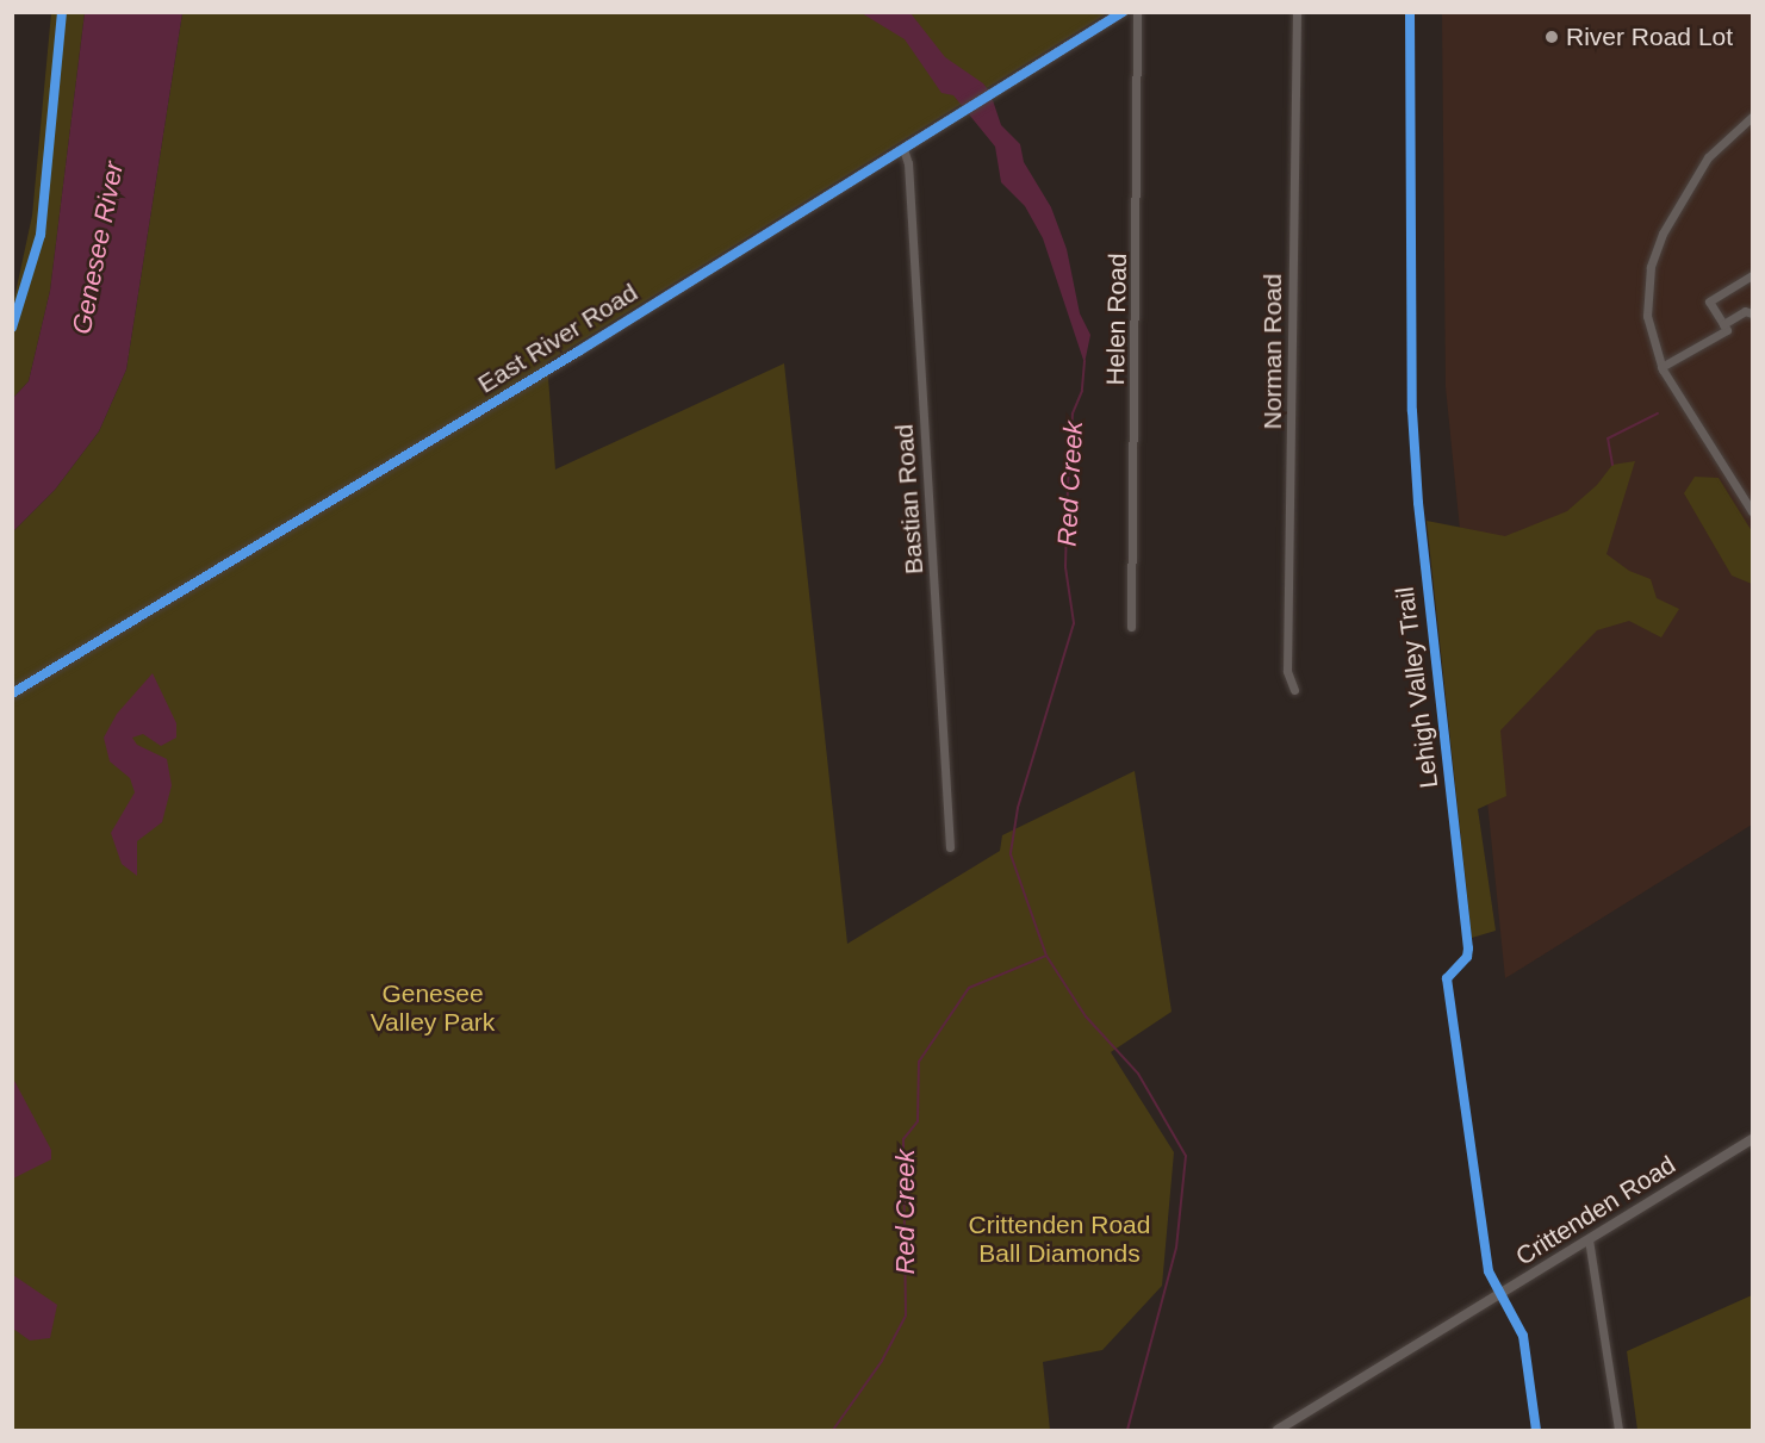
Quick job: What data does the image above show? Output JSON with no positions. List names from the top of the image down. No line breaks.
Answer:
{"streets":{"street":["Helen Road","East River Road","Norman Road","Bastian Road","Crittenden Road"],"cycle path":["Lehigh Valley Trail"]},"crossings":[["East River Road","Bastian Road"]],"water":["Genesee River","Red Creek"],"parks":["Genesee Valley Park","Crittenden Road Ball Diamonds"],"places":["River Road Lot"]}
